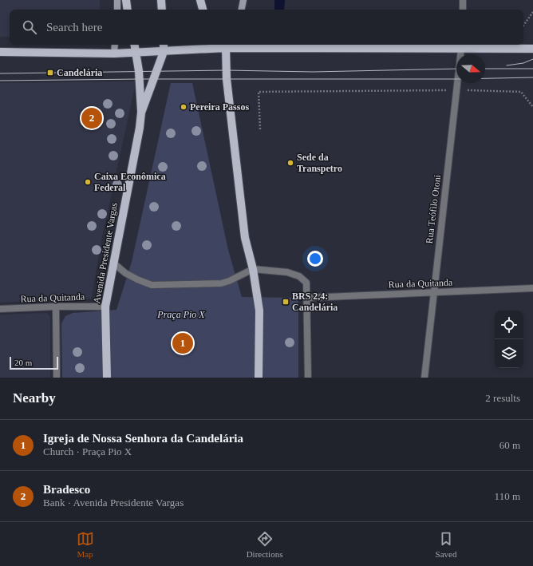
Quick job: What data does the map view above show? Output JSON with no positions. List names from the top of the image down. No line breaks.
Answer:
{"streets":{"main road":["Avenida Presidente Vargas"],"street":["Rua Teófilo Otoni","Rua da Quitanda"]},"crossings":[["Rua Teófilo Otoni","Rua da Quitanda"],["Avenida Presidente Vargas","Rua da Quitanda"]],"parks":["Praça Pio X"],"places":{"transit":["Candelária","BRS 2,4: Candelária"],"other":["Pereira Passos","Sede da Transpetro","Caixa Econômica Federal"]},"scale_bar":"20 m","north":"right","page":{"search":"Search here","pins":["2","1"],"scale":"20 m","heading":["Nearby","2 results"],"list":[{"mark":"1","name":"Igreja de Nossa Senhora da Candelária","note":"Church · Praça Pio X","value":"60 m"},{"mark":"2","name":"Bradesco","note":"Bank · Avenida Presidente Vargas","value":"110 m"}],"nav":["Map","Directions","Saved"]}}
